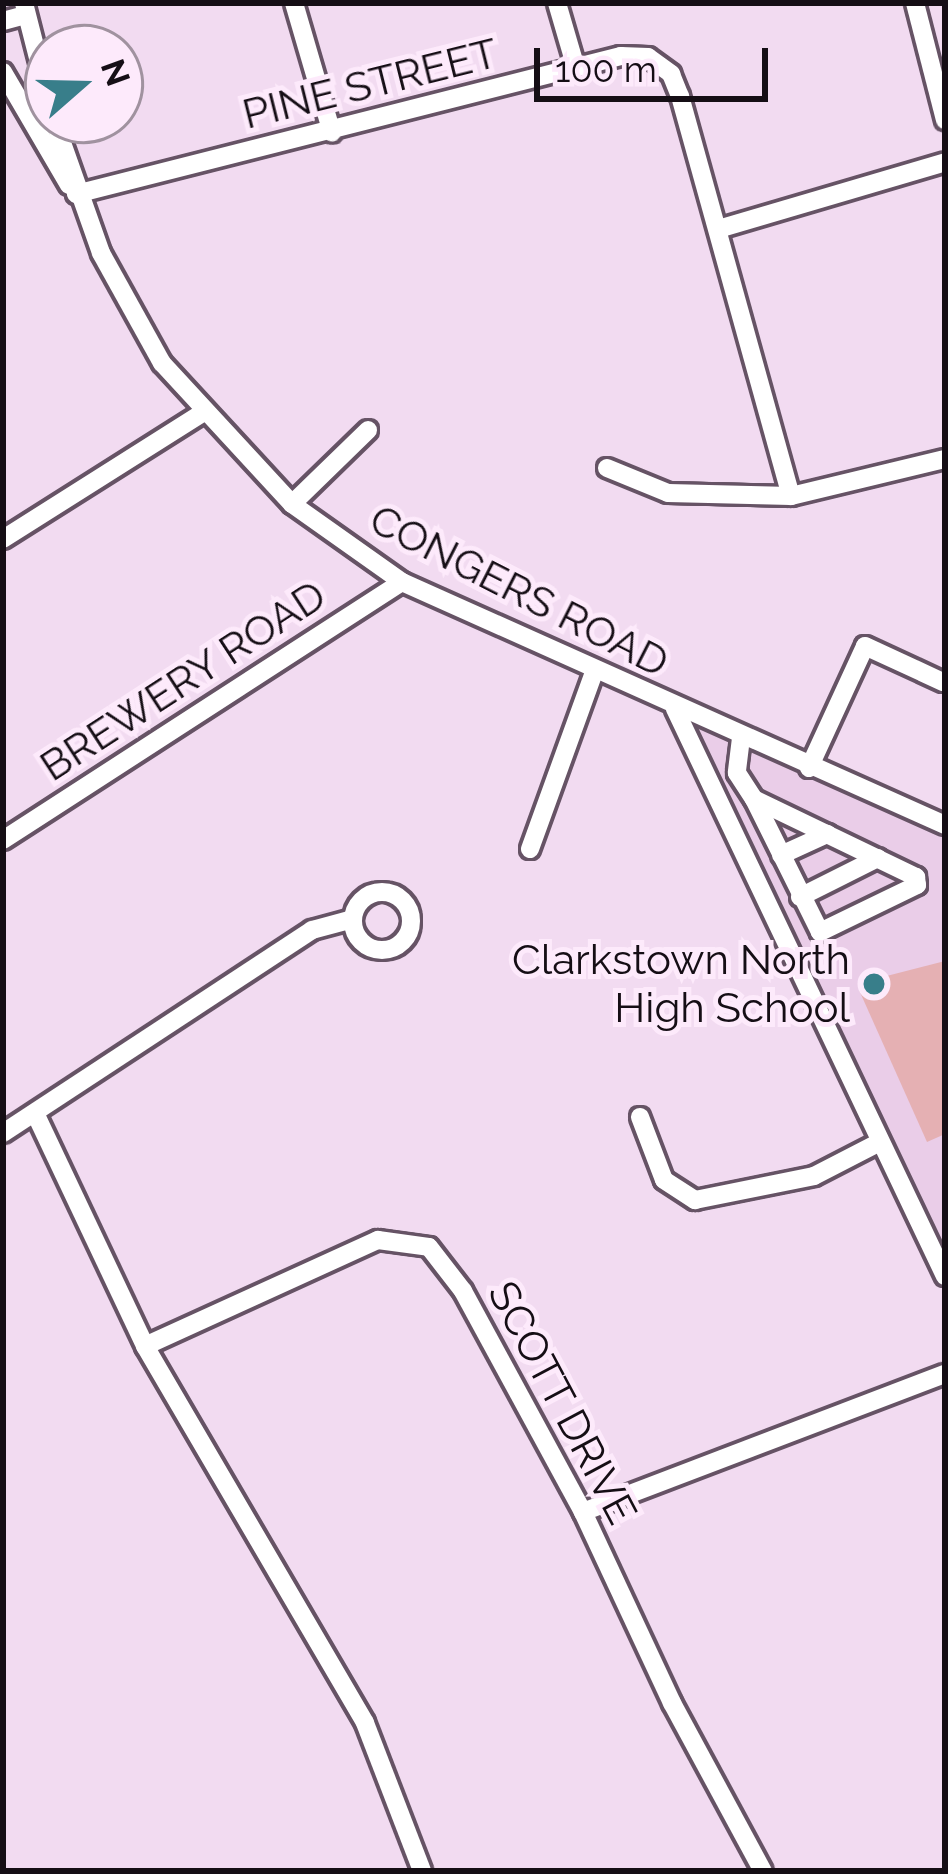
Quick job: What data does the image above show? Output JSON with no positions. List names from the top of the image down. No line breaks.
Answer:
{"streets":{"street":["PINE STREET","CONGERS ROAD","BREWERY ROAD","SCOTT DRIVE"]},"crossings":[["PINE STREET","CONGERS ROAD"],["CONGERS ROAD","BREWERY ROAD"]],"places":["Clarkstown North High School"],"scale_bar":"100 m","north":"right"}
